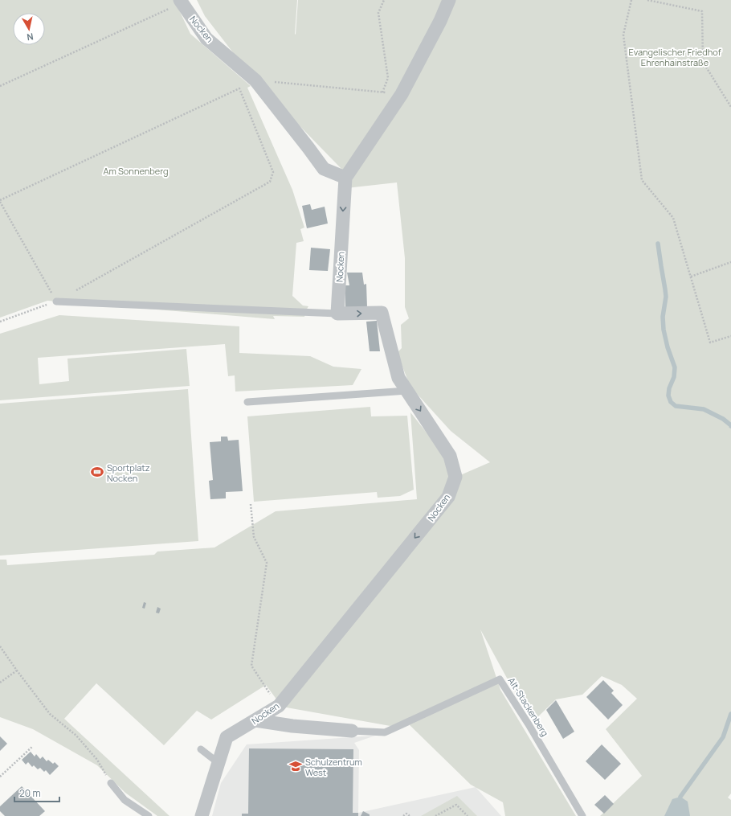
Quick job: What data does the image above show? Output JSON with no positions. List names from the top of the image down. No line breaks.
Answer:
{"streets":{"street":["Nocken"],"lane":["Alt-Stackenberg"]},"one_way":["Nocken"],"parks":["Evangelischer Friedhof Ehrenhainstraße","Am Sonnenberg"],"places":{"sports":["Sportplatz Nocken"],"school or university":["Schulzentrum West"]},"scale_bar":"20 m","north":"bottom"}
